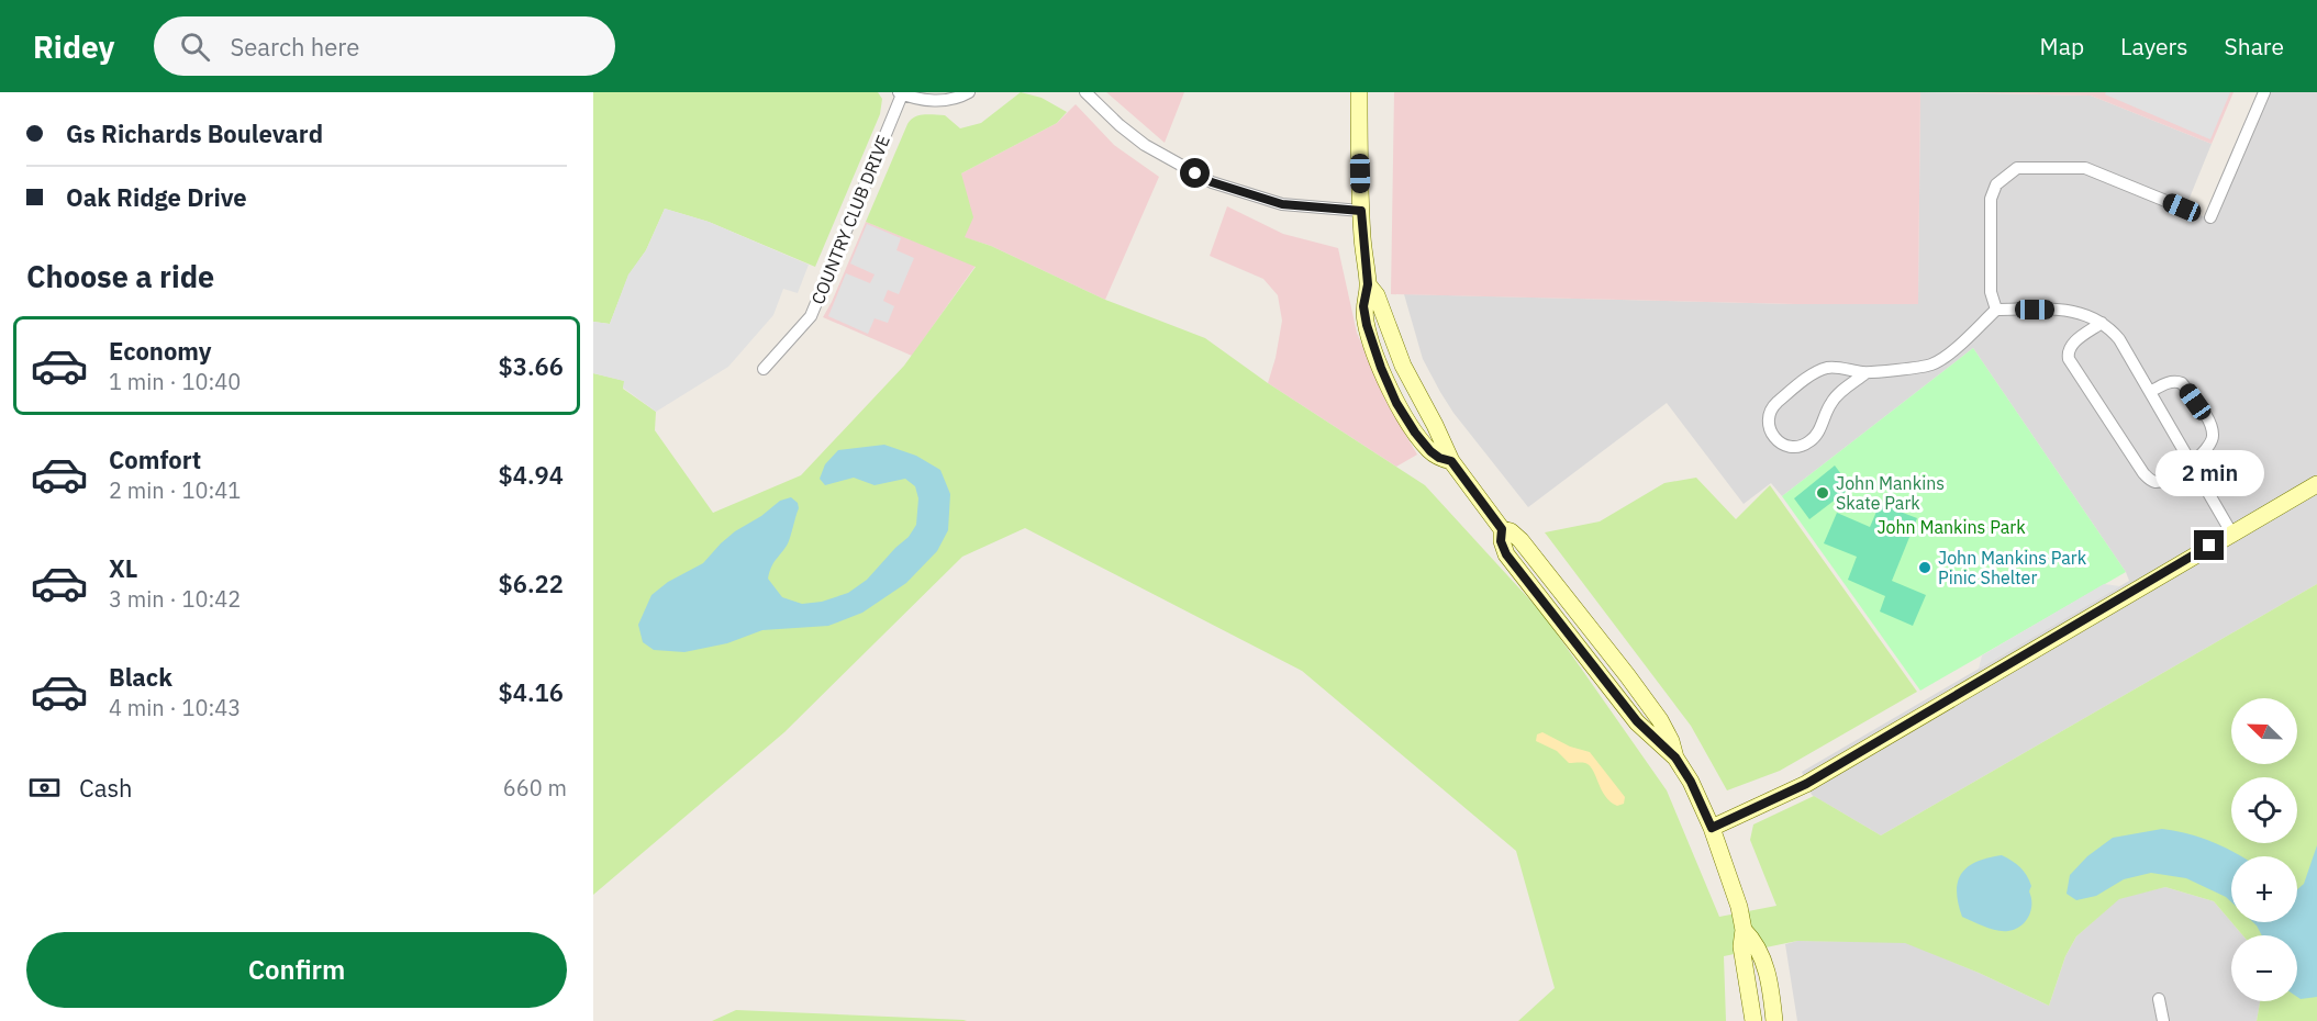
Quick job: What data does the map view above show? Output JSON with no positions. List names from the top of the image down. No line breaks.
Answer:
{"streets":{"street":["COUNTRY CLUB DRIVE"]},"parks":["John Mankins Park"],"places":["John Mankins Skate Park","John Mankins Park Pinic Shelter"],"north":"top left","page":{"header":"Ridey","search":"Search here","nav":["Map","Layers","Share"],"banner":["Gs Richards Boulevard","Oak Ridge Drive"],"heading":"Choose a ride","list":[{"name":"Economy","note":"1 min · 10:40","value":"$3.66"},{"name":"Comfort","note":"2 min · 10:41","value":"$4.94"},{"name":"XL","note":"3 min · 10:42","value":"$6.22"},{"name":"Black","note":"4 min · 10:43","value":"$4.16"}],"bubble":"2 min","map_buttons":["+","−"],"pay":["Cash","660 m"],"buttons":"Confirm"}}
